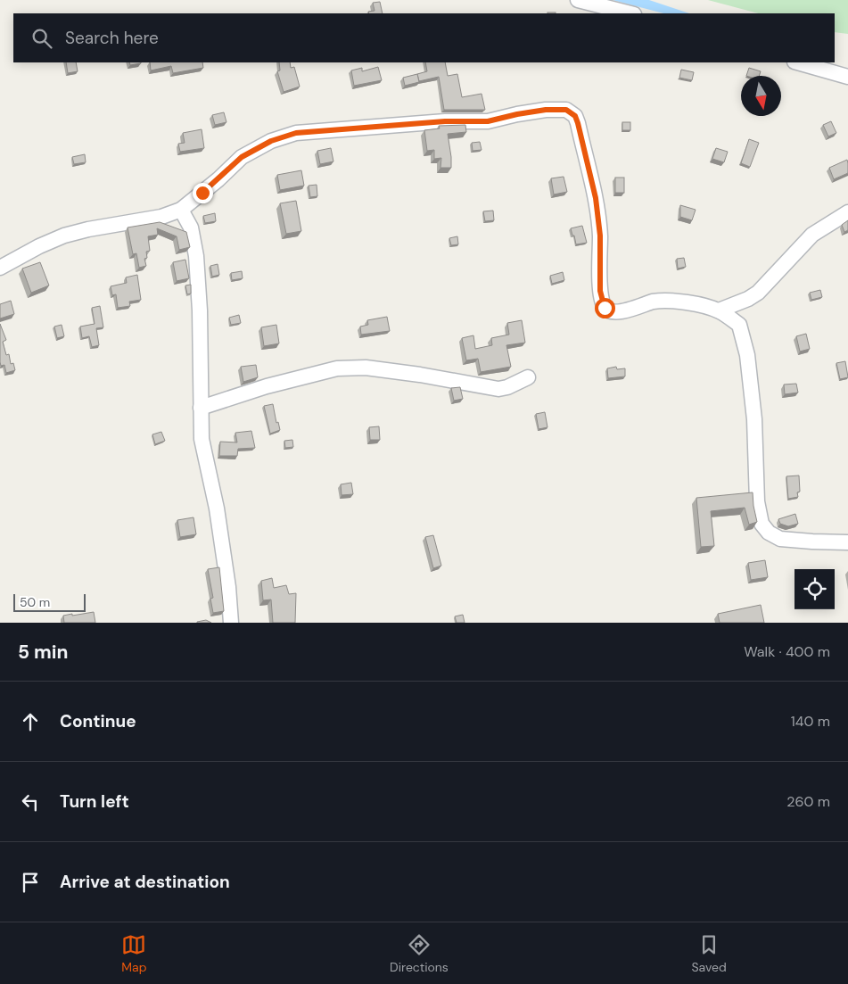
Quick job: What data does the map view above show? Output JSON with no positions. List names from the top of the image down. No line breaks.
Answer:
{"scale_bar":"50 m","north":"bottom","page":{"search":"Search here","scale":"50 m","heading":["5 min","Walk · 400 m"],"list":[["Continue","140 m"],["Turn left","260 m"],"Arrive at destination"],"nav":["Map","Directions","Saved"]}}
